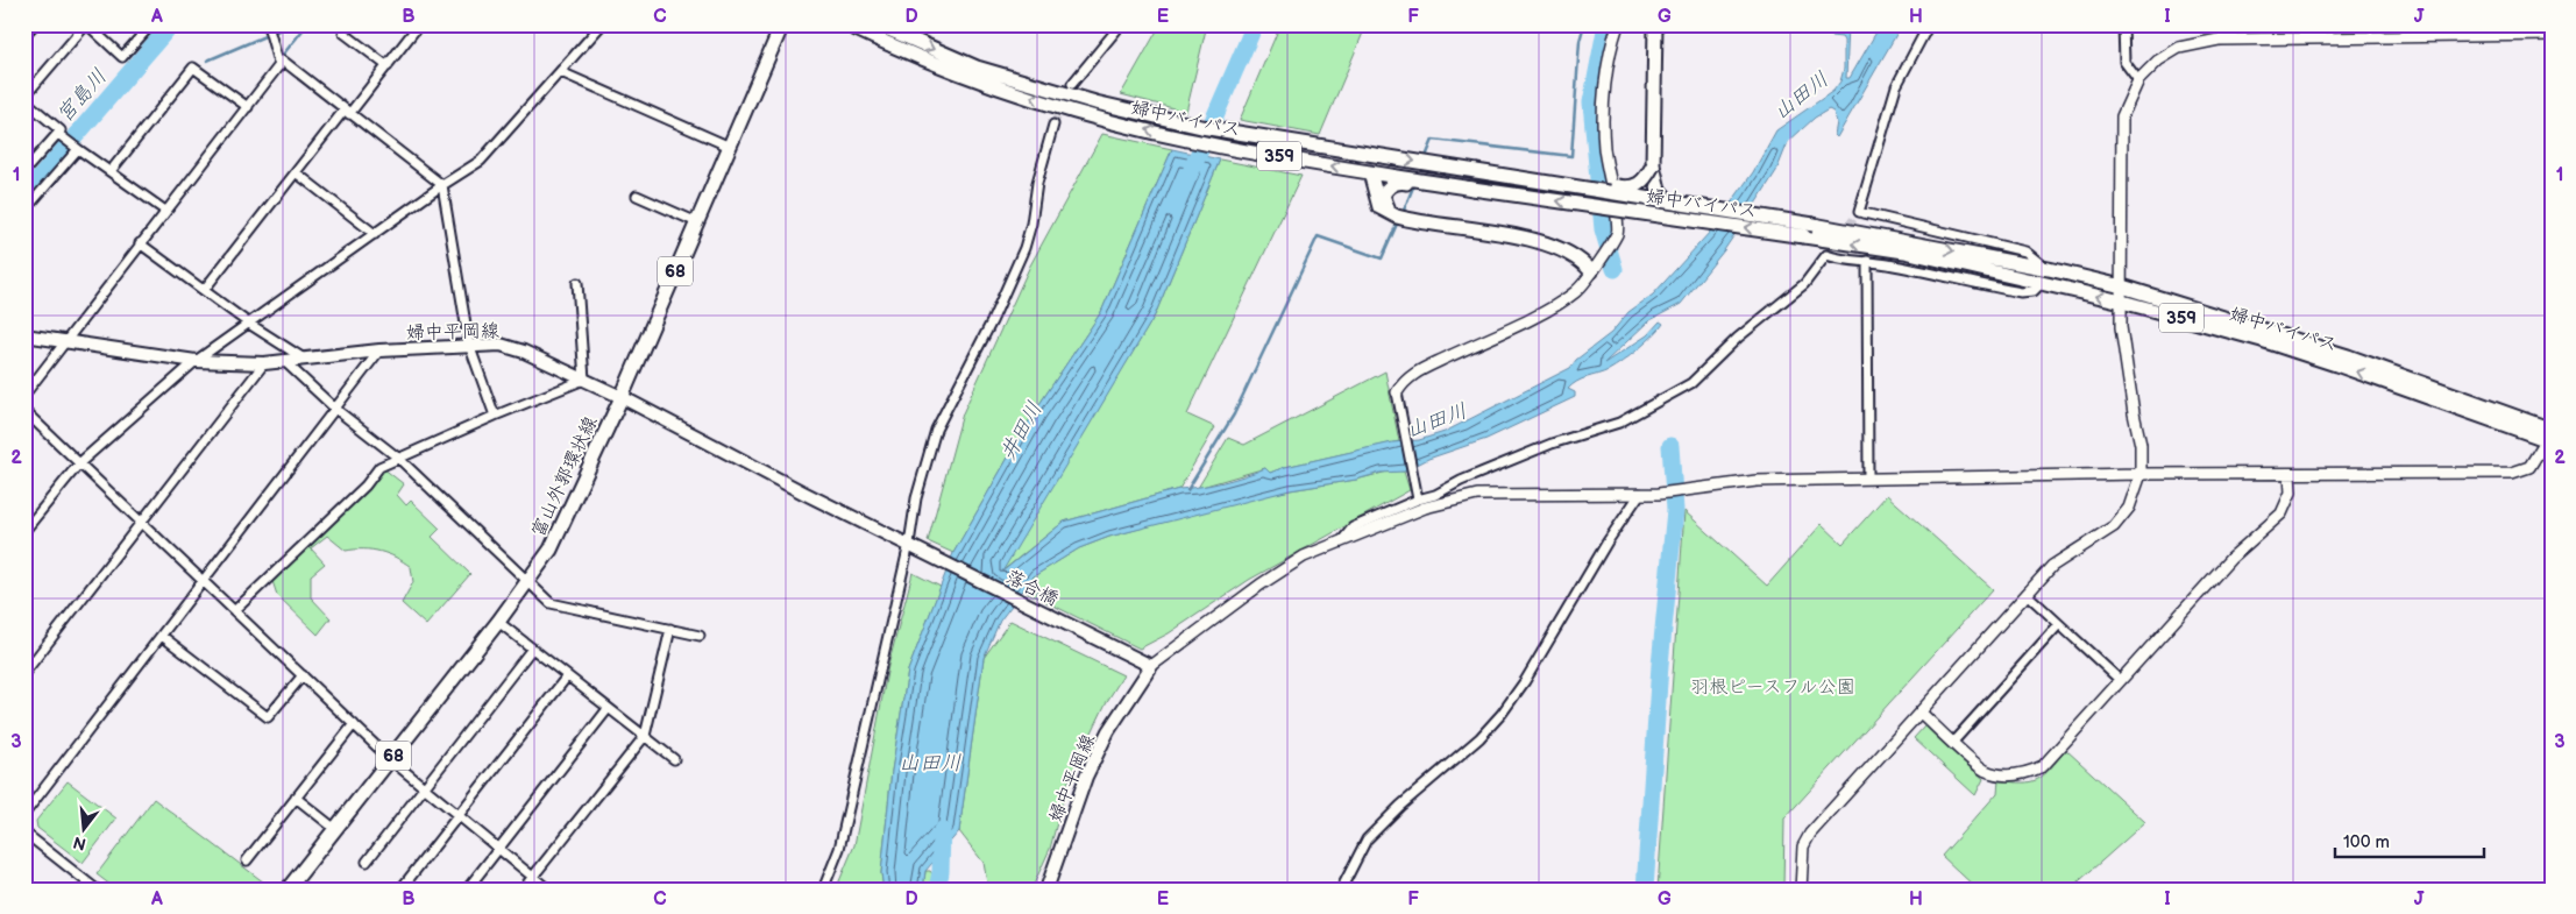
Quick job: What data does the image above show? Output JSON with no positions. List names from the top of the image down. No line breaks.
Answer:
{"streets":{"main road":["婦中バイパス","359","68","婦中平岡線","富山外郭環状線","落合橋"]},"crossings":[["婦中平岡線","富山外郭環状線"],["婦中平岡線","落合橋"]],"water":["宮島川","山田川","井田川"],"parks":["羽根ピースフル公園"],"scale_bar":"100 m","north":"bottom","grid":{"columns":["A","B","C","D","E","F","G","H","I","J"],"rows":["1","2","3"]}}
